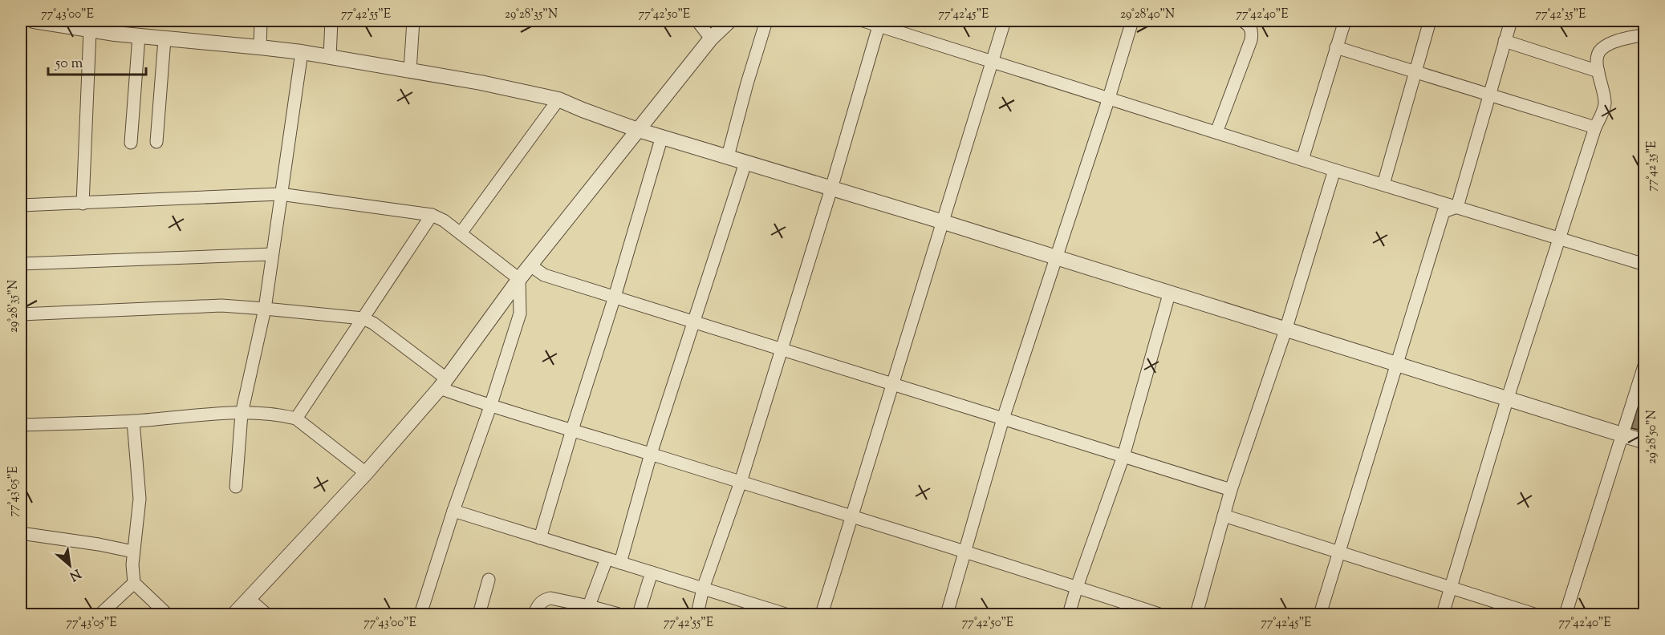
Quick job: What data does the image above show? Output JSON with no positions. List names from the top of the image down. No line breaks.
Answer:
{"scale_bar":"50 m","north":"bottom right","coordinates":["77°43'00\"E","77°42'55\"E","29°28'35\"N","77°42'50\"E","77°42'45\"E","29°28'40\"N","77°42'40\"E","77°42'35\"E","29°28'50\"N","77°43'05\"E"]}
